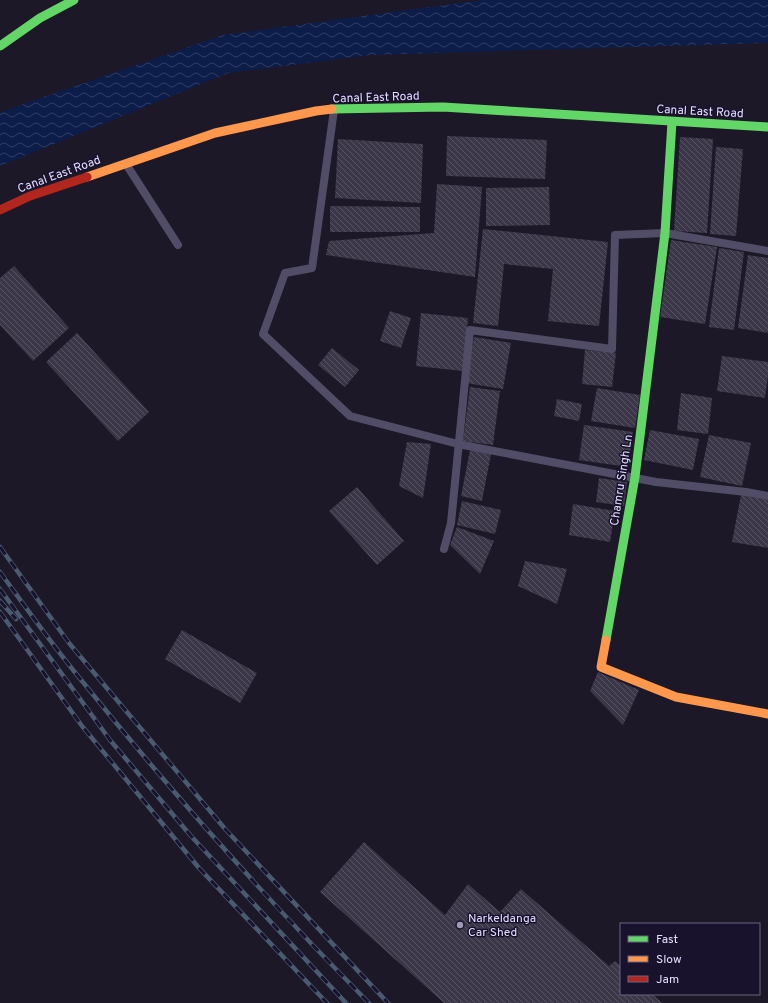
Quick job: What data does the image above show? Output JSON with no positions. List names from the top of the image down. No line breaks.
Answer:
{"streets":{"street":["Canal East Road","Chamru Singh Ln"]},"crossings":[["Canal East Road","Chamru Singh Ln"]],"places":["Narkeldanga Car Shed"],"legend":["Fast","Slow","Jam"]}
